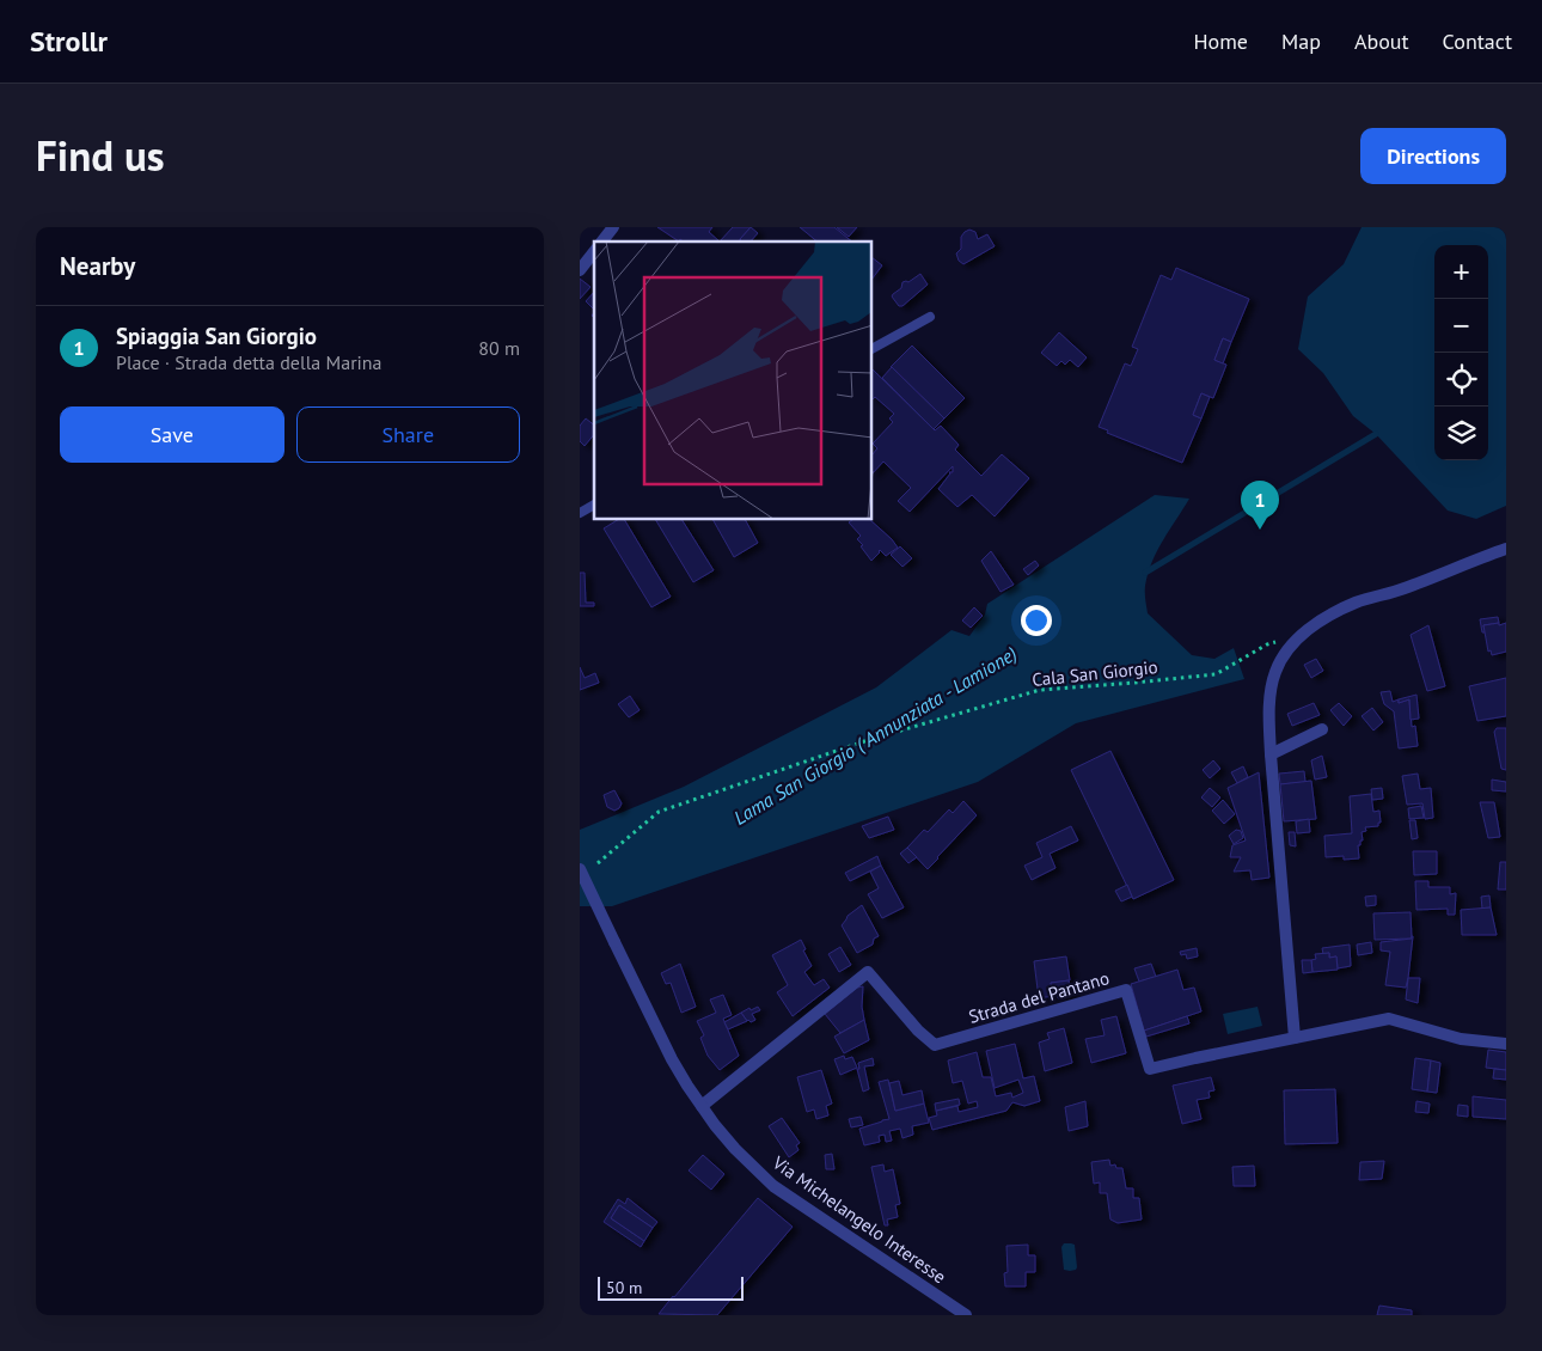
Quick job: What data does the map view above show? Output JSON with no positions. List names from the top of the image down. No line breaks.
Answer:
{"streets":{"street":["Strada del Pantano","Via Michelangelo Interesse"],"path":["Cala San Giorgio"]},"crossings":[["Strada del Pantano","Via Michelangelo Interesse"]],"water":["Lama San Giorgio ( Annunziata - Lamione)"],"scale_bar":"50 m","page":{"header":"Strollr","nav":["Home","Map","About","Contact"],"title":"Find us","buttons":["Directions",["Save","Share"]],"heading":"Nearby","map_buttons":["+","−"],"list":[{"mark":"1","name":"Spiaggia San Giorgio","note":"Place · Strada detta della Marina","value":"80 m"}],"pins":"1","scale":"50 m"}}
